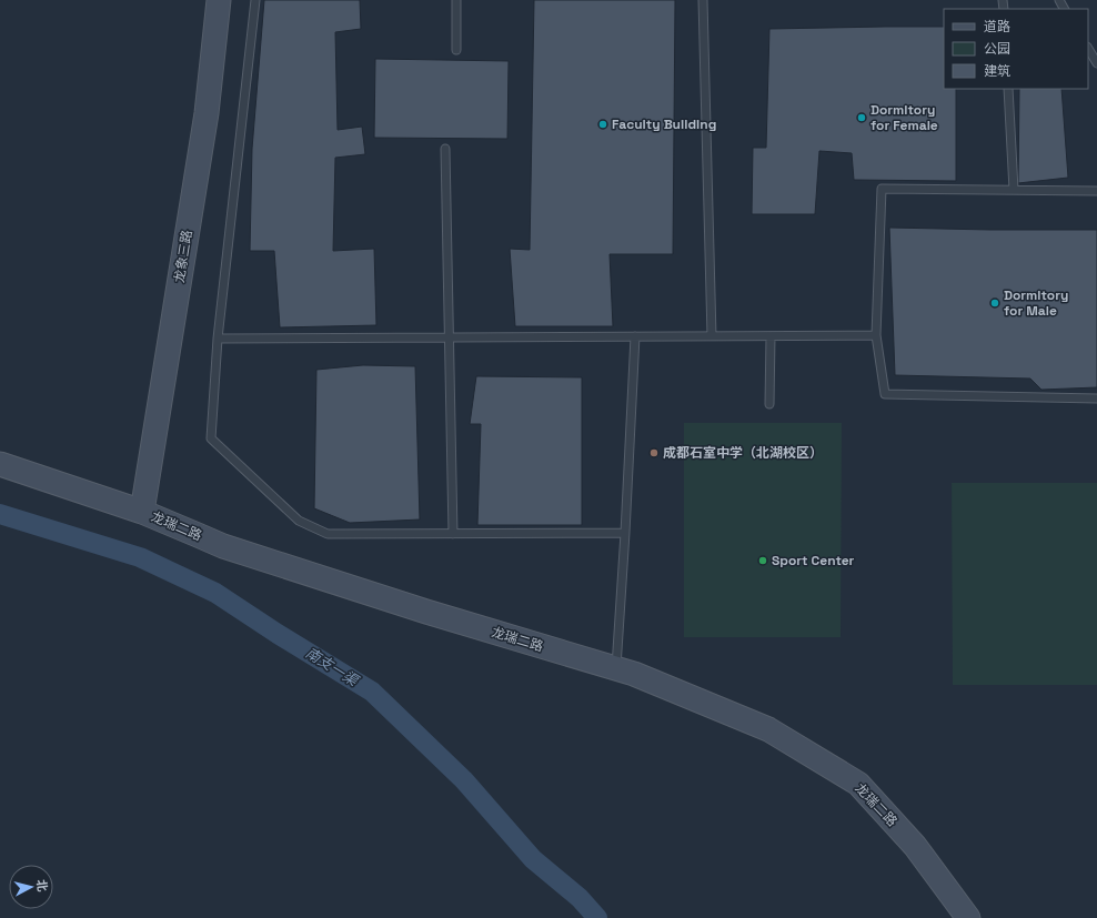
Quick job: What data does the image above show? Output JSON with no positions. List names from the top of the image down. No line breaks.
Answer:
{"streets":{"street":["龙象三路","龙瑞二路"]},"crossings":[["龙象三路","龙瑞二路"]],"water":["南支一渠"],"places":["Dormitory for Female","Faculty Building","Dormitory for Male","成都石室中学（北湖校区）","Sport Center"],"legend":["道路","公园","建筑"],"north":"right"}
